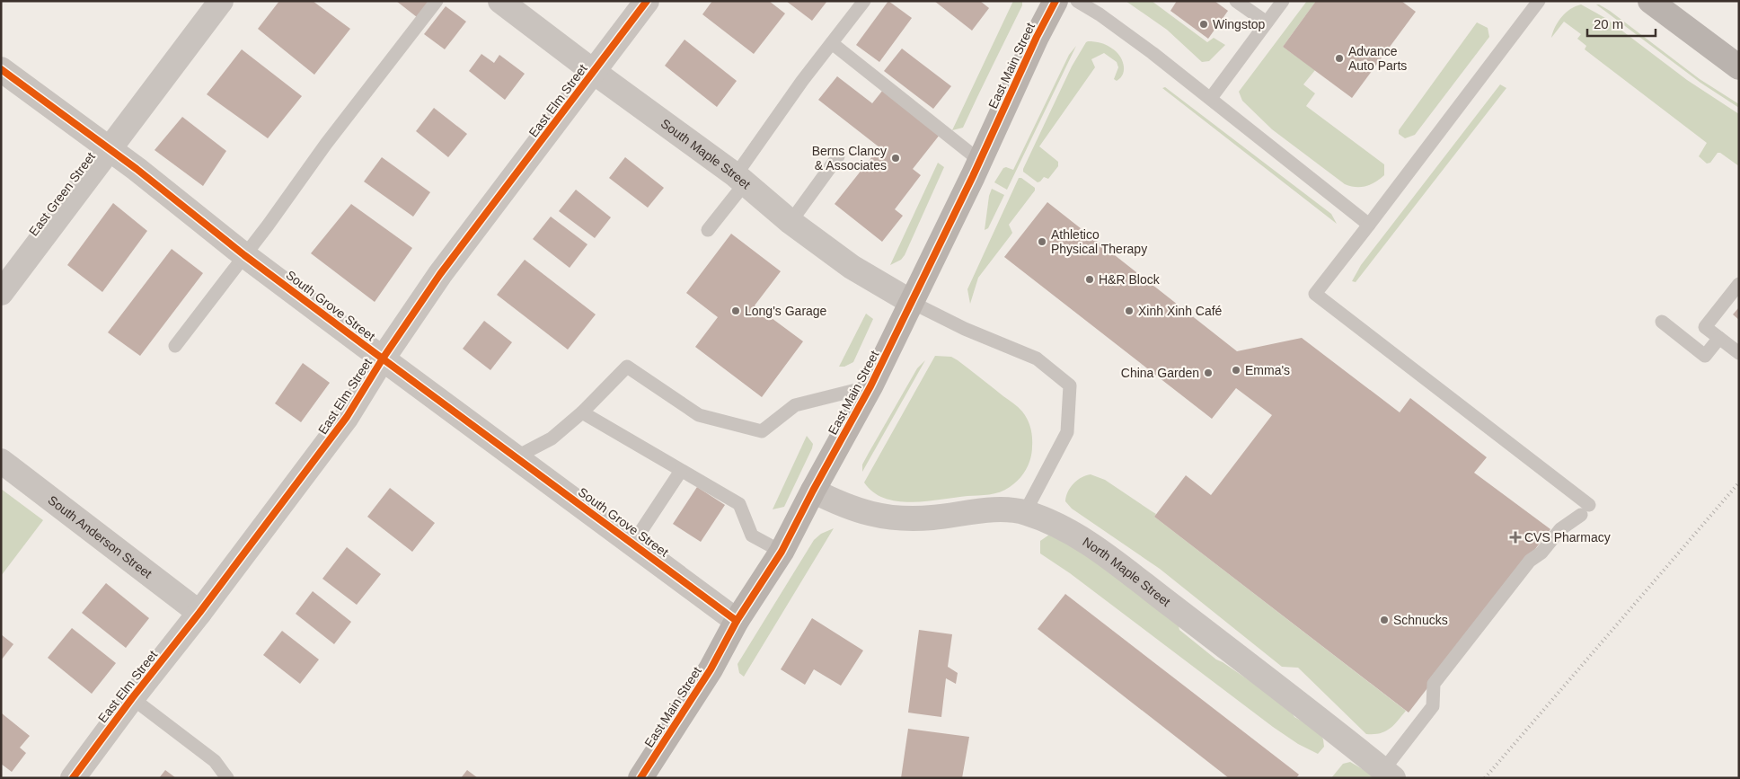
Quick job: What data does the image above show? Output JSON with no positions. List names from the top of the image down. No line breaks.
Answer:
{"streets":{"main road":["East Main Street"],"street":["East Elm Street","South Maple Street","East Green Street","South Grove Street","South Anderson Street","North Maple Street"]},"crossings":[["East Main Street","South Maple Street"],["East Main Street","South Grove Street"],["East Main Street","North Maple Street"],["East Elm Street","South Maple Street"],["East Elm Street","South Grove Street"],["East Elm Street","South Anderson Street"],["East Green Street","South Grove Street"]],"places":{"other":["Wingstop","Advance Auto Parts","Berns Clancy & Associates","Athletico Physical Therapy","H&R Block","Long's Garage","Xinh Xinh Café","Emma's","China Garden","Schnucks"],"health":["CVS Pharmacy"]},"scale_bar":"20 m"}
